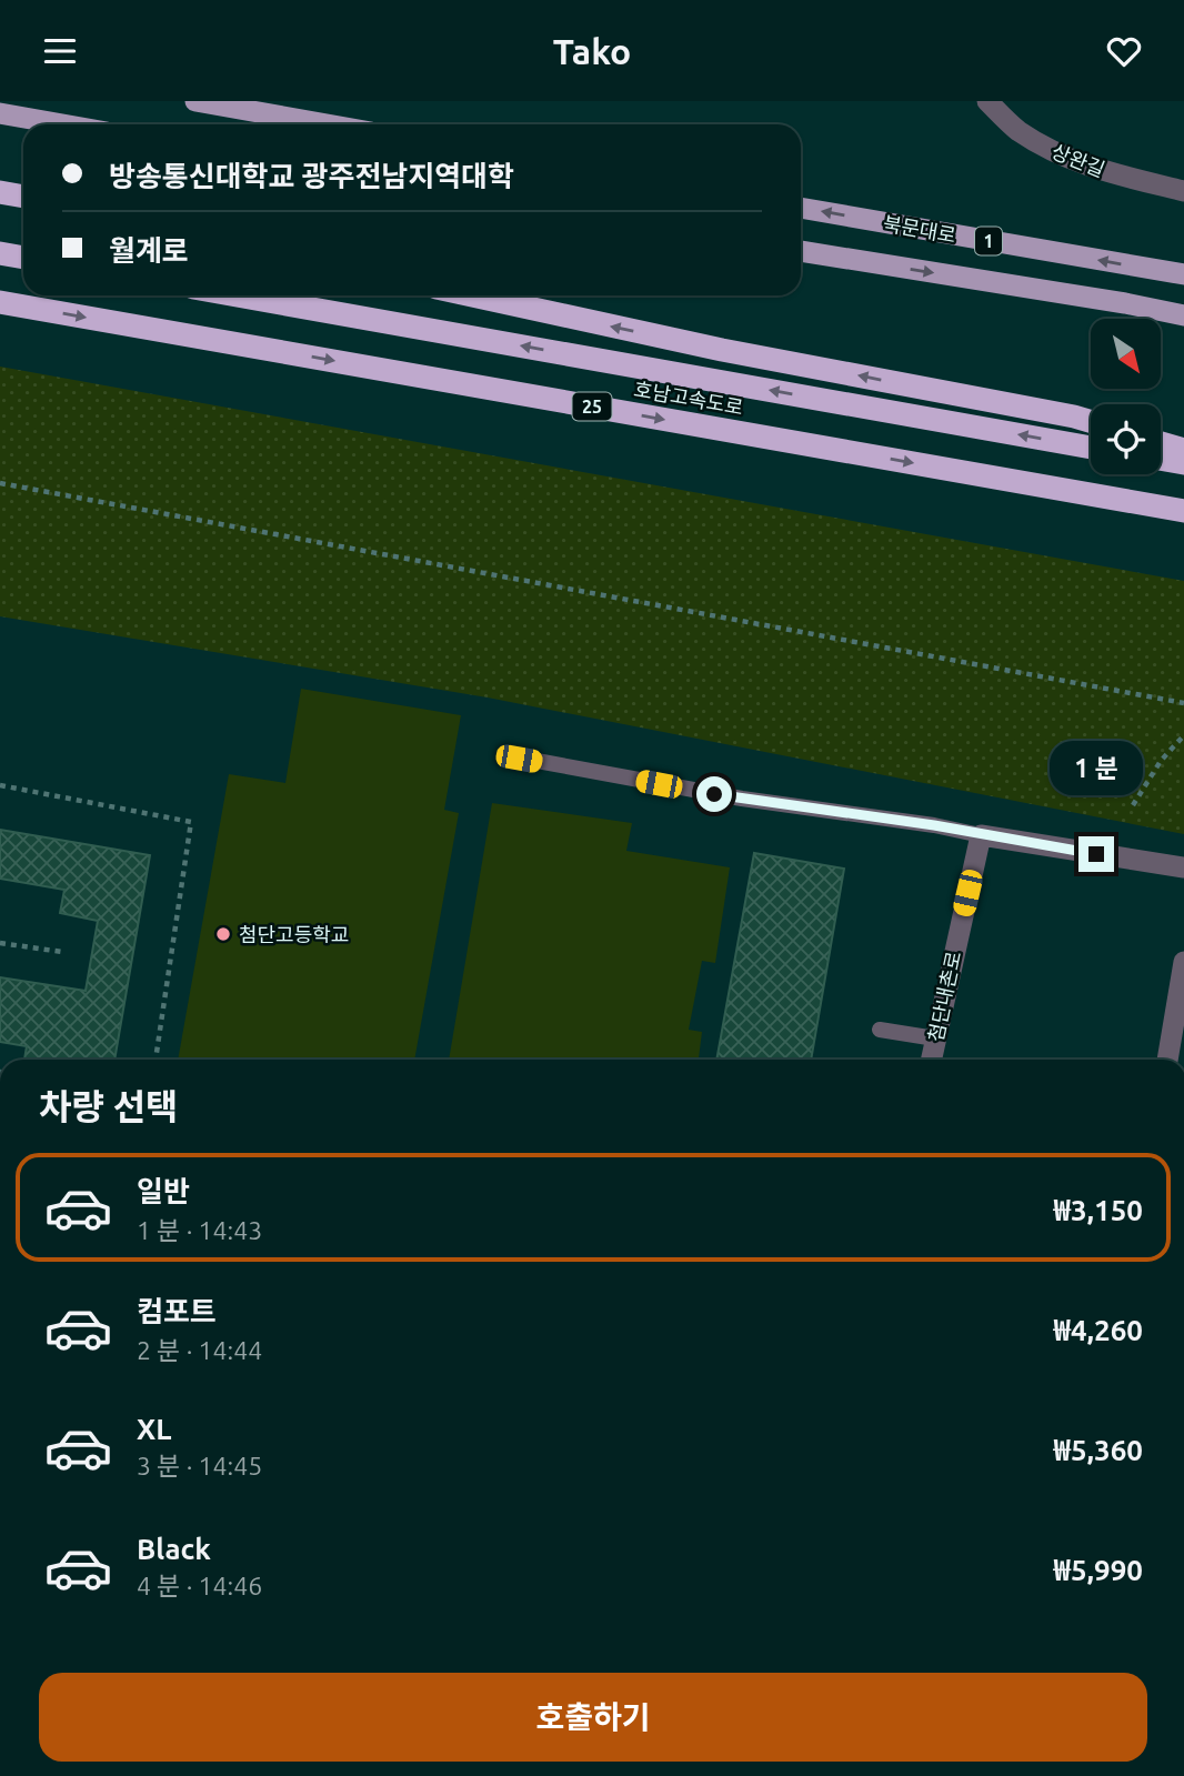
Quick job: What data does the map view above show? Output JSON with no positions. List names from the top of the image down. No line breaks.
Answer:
{"streets":{"highway":["호남고속도로","25"],"main road":["북문대로","1"],"street":["상완길","첨단내촌로"]},"places":["첨단고등학교"],"north":"bottom right","page":{"header":"Tako","banner":["방송통신대학교 광주전남지역대학","월계로"],"bubble":"1 분","heading":"차량 선택","list":[{"name":"일반","note":"1 분 · 14:43","value":"₩3,150"},{"name":"컴포트","note":"2 분 · 14:44","value":"₩4,260"},{"name":"XL","note":"3 분 · 14:45","value":"₩5,360"},{"name":"Black","note":"4 분 · 14:46","value":"₩5,990"}],"buttons":"호출하기"}}
